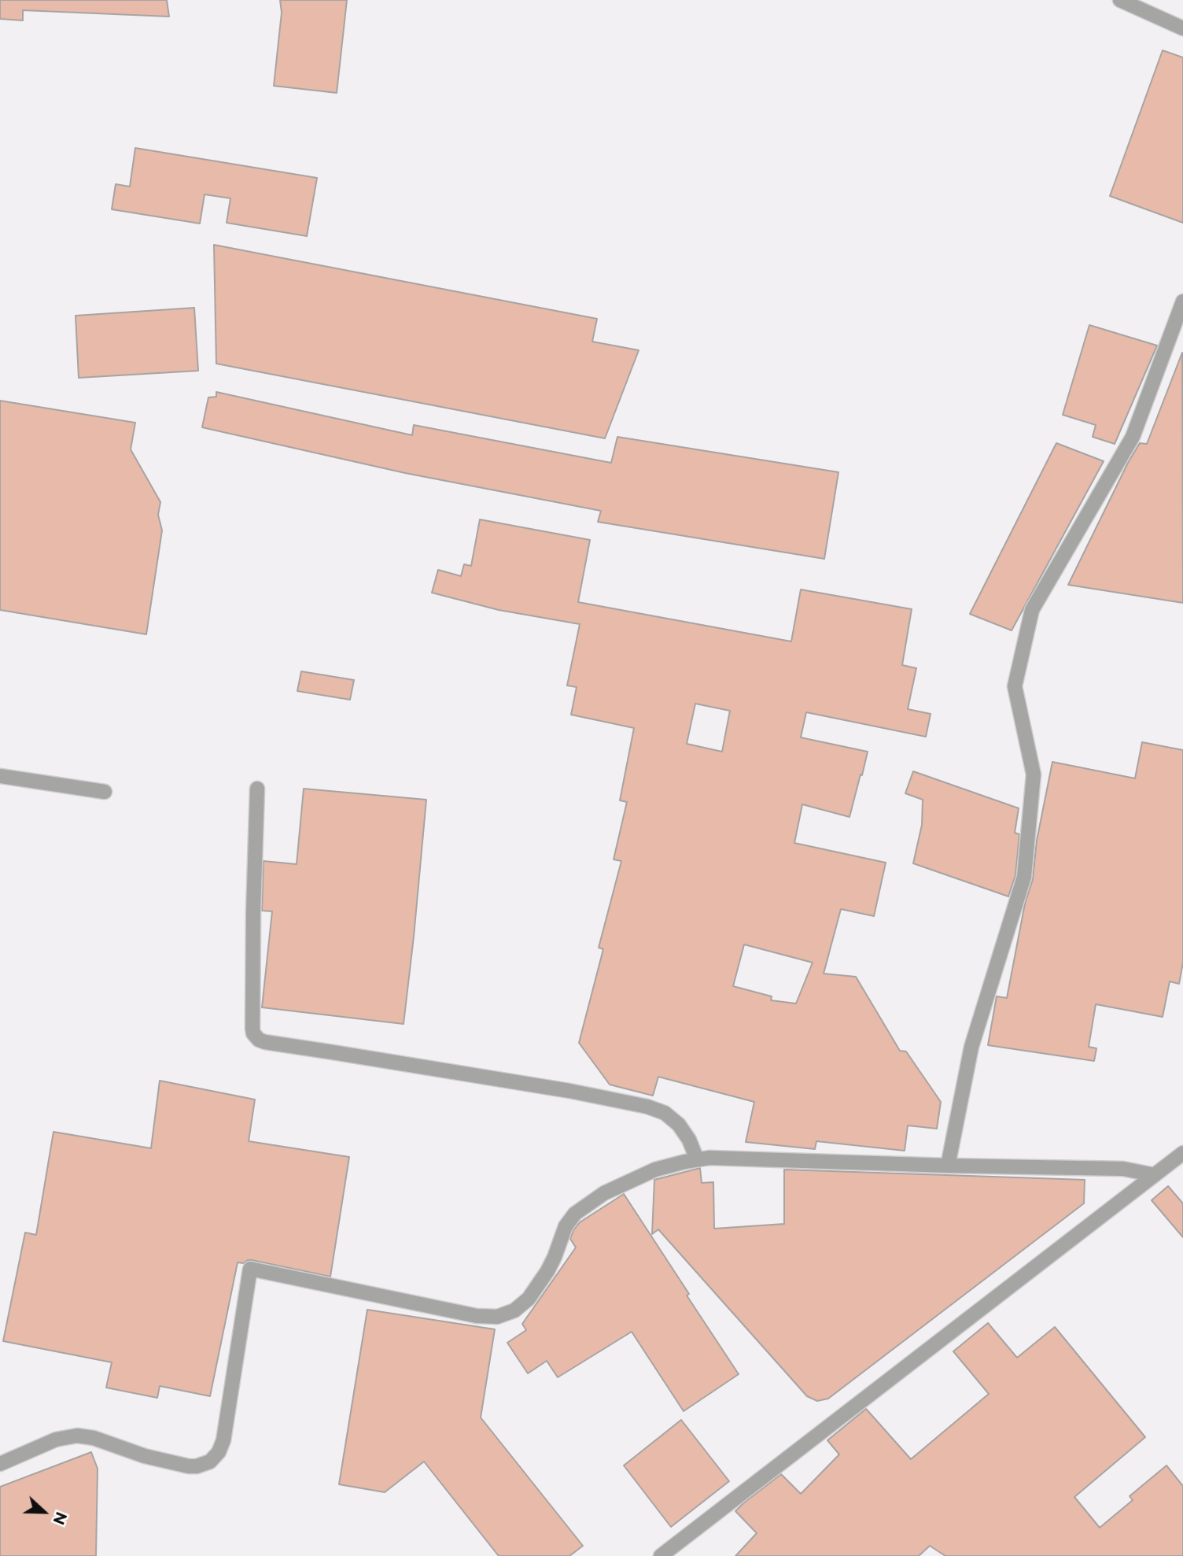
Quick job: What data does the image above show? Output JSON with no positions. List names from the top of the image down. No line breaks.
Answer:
{"north":"right"}
